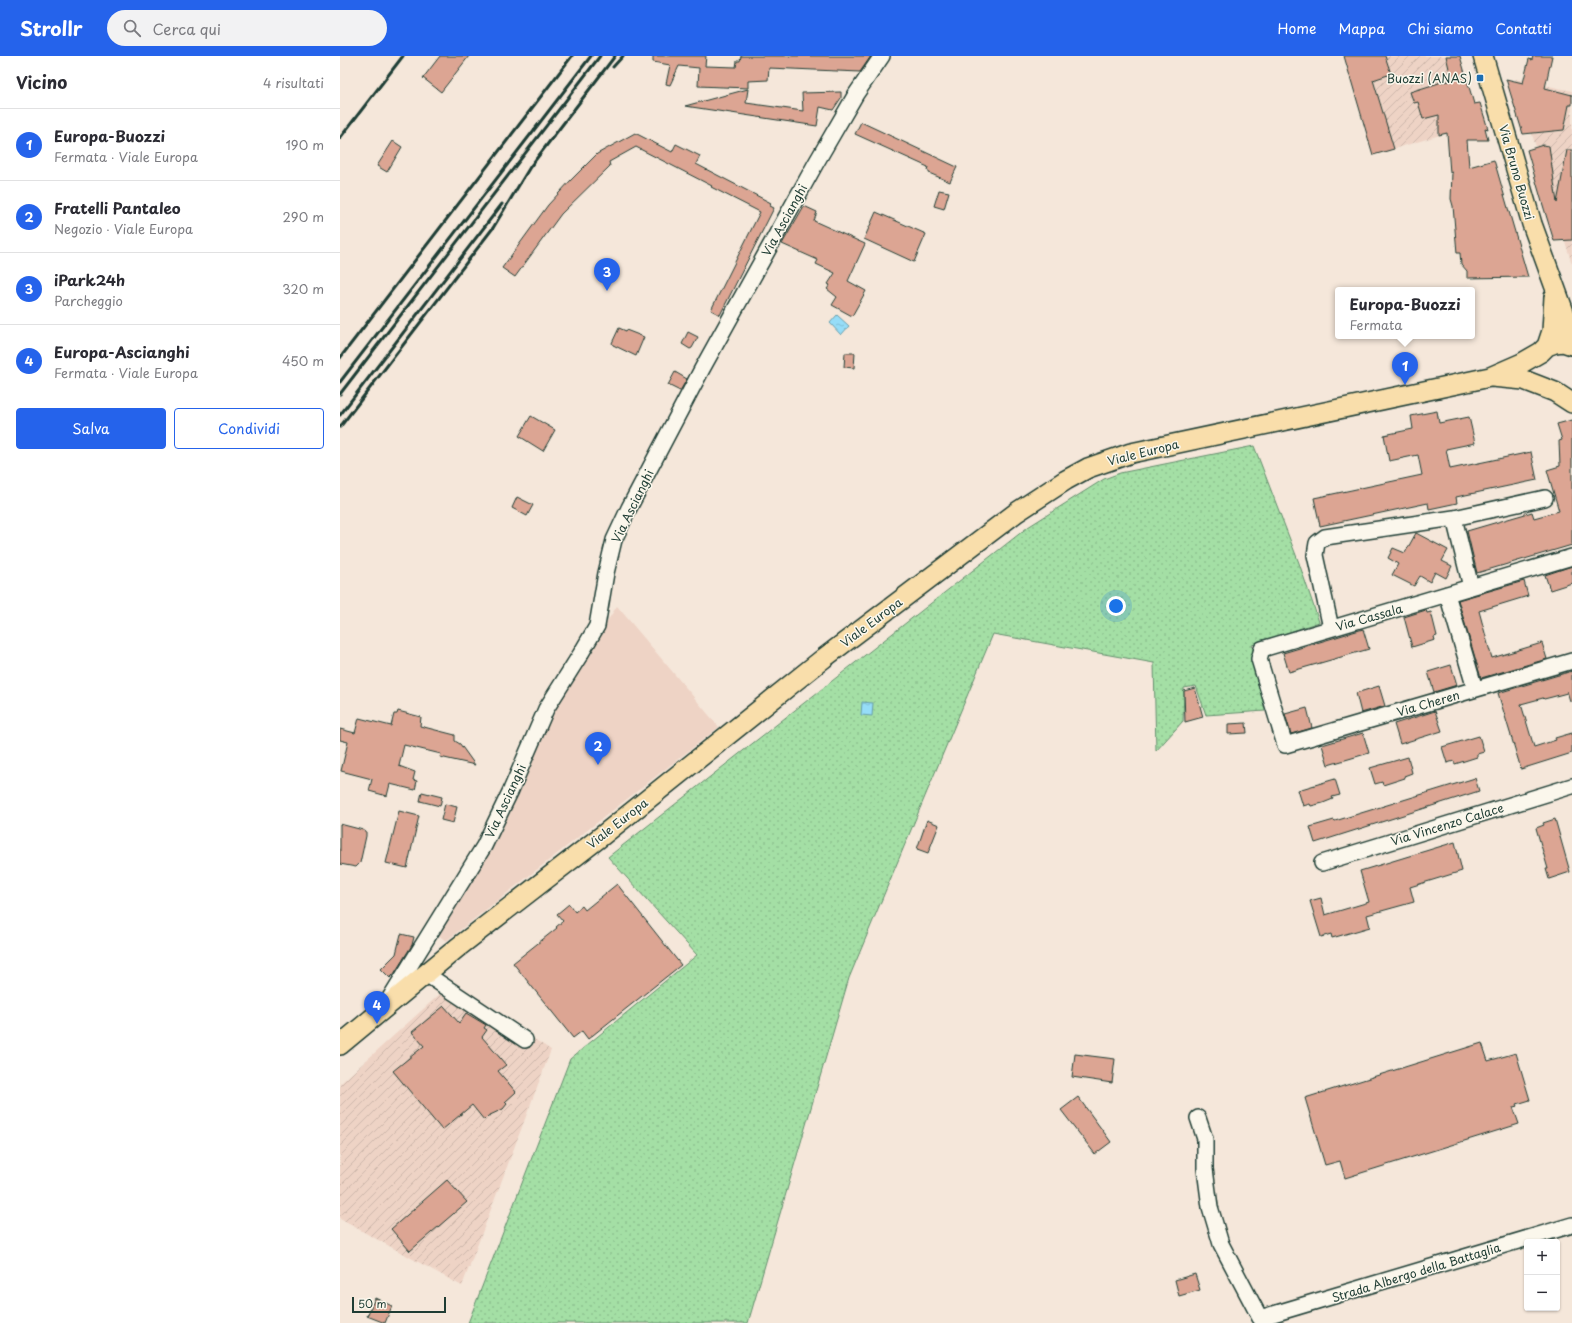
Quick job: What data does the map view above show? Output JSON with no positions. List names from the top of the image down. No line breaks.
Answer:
{"streets":{"main road":["Via Bruno Buozzi","Viale Europa"],"street":["Via Ascianghi","Via Cassala","Via Cheren","Via Vincenzo Calace","Strada Albergo della Battaglia"]},"crossings":[["Via Ascianghi","Viale Europa"],["Via Cassala","Via Cheren"]],"places":{"transit":["Buozzi (ANAS)"]},"scale_bar":"50 m","page":{"header":"Strollr","search":"Cerca qui","nav":["Home","Mappa","Chi siamo","Contatti"],"heading":["Vicino","4 risultati"],"list":[{"mark":"1","name":"Europa-Buozzi","note":"Fermata · Viale Europa","value":"190 m"},{"mark":"2","name":"Fratelli Pantaleo","note":"Negozio · Viale Europa","value":"290 m"},{"mark":"3","name":"iPark24h","note":"Parcheggio","value":"320 m"},{"mark":"4","name":"Europa-Ascianghi","note":"Fermata · Viale Europa","value":"450 m"}],"pins":["3","1","2","4"],"popup":["Europa-Buozzi","Fermata"],"buttons":["Salva","Condividi"],"map_buttons":["+","−"],"scale":"50 m"}}
